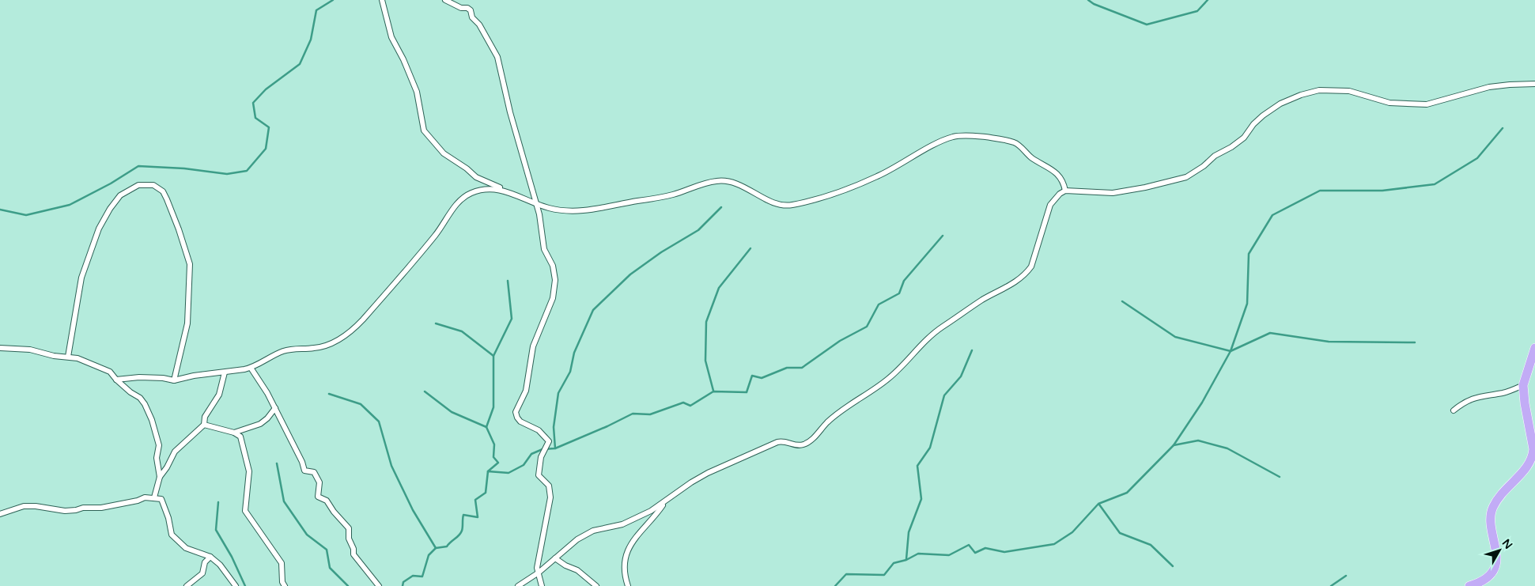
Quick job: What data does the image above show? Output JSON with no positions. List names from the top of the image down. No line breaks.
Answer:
{"north":"top right"}
